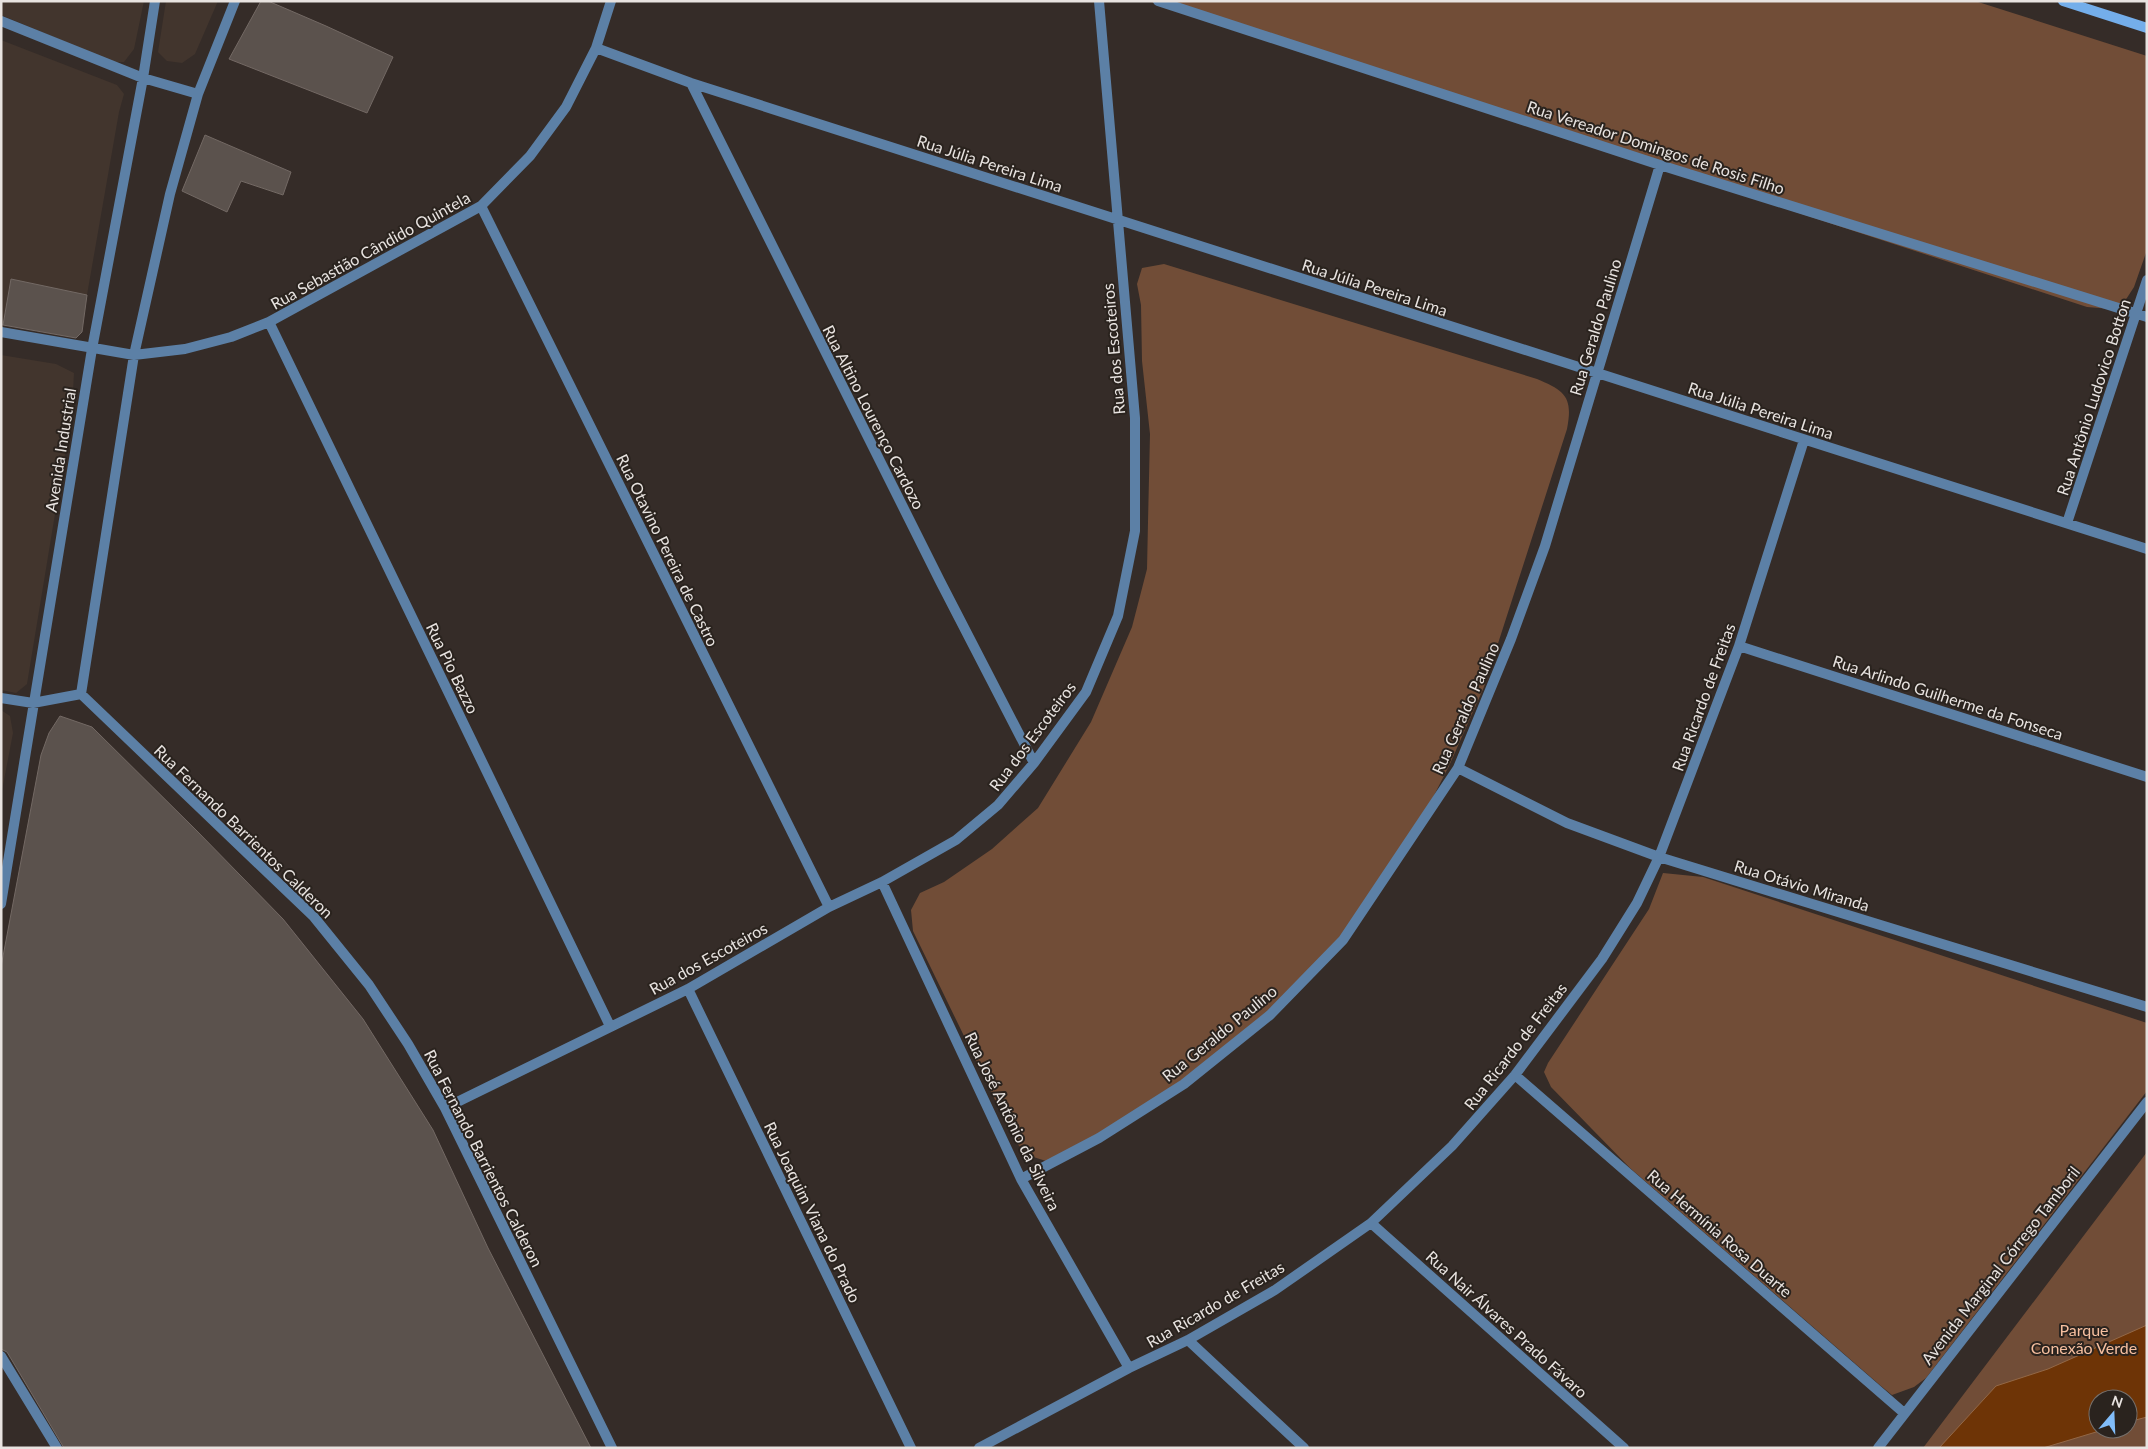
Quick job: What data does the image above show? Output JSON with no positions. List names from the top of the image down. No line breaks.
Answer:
{"streets":{"street":["Rua Vereador Domingos de Rosis Filho","Rua Júlia Pereira Lima","Rua Sebastião Cândido Quintela","Rua Geraldo Paulino","Rua dos Escoteiros","Rua Antônio Ludovico Botton","Rua Altino Lourenço Cardozo","Avenida Industrial","Rua Otavino Pereira de Castro","Rua Pio Bazzo","Rua Ricardo de Freitas","Rua Arlindo Guilherme da Fonseca","Rua Fernando Barrientos Calderon","Rua Otávio Miranda","Rua José Antônio da Silveira","Rua Joaquim Viana do Prado","Rua Hermínia Rosa Duarte","Avenida Marginal Córrego Tamboril","Rua Nair Álvares Prado Fávaro"]},"crossings":[["Rua Vereador Domingos de Rosis Filho","Rua Geraldo Paulino"],["Rua Vereador Domingos de Rosis Filho","Rua Antônio Ludovico Botton"],["Rua Júlia Pereira Lima","Rua Sebastião Cândido Quintela"],["Rua Júlia Pereira Lima","Rua Geraldo Paulino"],["Rua Júlia Pereira Lima","Rua dos Escoteiros"],["Rua Júlia Pereira Lima","Rua Antônio Ludovico Botton"],["Rua Júlia Pereira Lima","Rua Altino Lourenço Cardozo"],["Rua Júlia Pereira Lima","Rua Ricardo de Freitas"],["Rua Sebastião Cândido Quintela","Avenida Industrial"],["Rua Sebastião Cândido Quintela","Rua Otavino Pereira de Castro"],["Rua Sebastião Cândido Quintela","Rua Pio Bazzo"],["Rua Geraldo Paulino","Rua Otávio Miranda"],["Rua Geraldo Paulino","Rua José Antônio da Silveira"],["Rua dos Escoteiros","Rua Altino Lourenço Cardozo"],["Rua dos Escoteiros","Rua Otavino Pereira de Castro"],["Rua dos Escoteiros","Rua Pio Bazzo"],["Rua dos Escoteiros","Rua Fernando Barrientos Calderon"],["Rua dos Escoteiros","Rua José Antônio da Silveira"],["Rua dos Escoteiros","Rua Joaquim Viana do Prado"],["Rua Ricardo de Freitas","Rua Arlindo Guilherme da Fonseca"],["Rua Ricardo de Freitas","Rua Otávio Miranda"],["Rua Ricardo de Freitas","Rua José Antônio da Silveira"],["Rua Ricardo de Freitas","Rua Hermínia Rosa Duarte"],["Rua Ricardo de Freitas","Rua Nair Álvares Prado Fávaro"],["Rua Hermínia Rosa Duarte","Avenida Marginal Córrego Tamboril"]],"parks":["Parque Conexão Verde"],"north":"top"}
